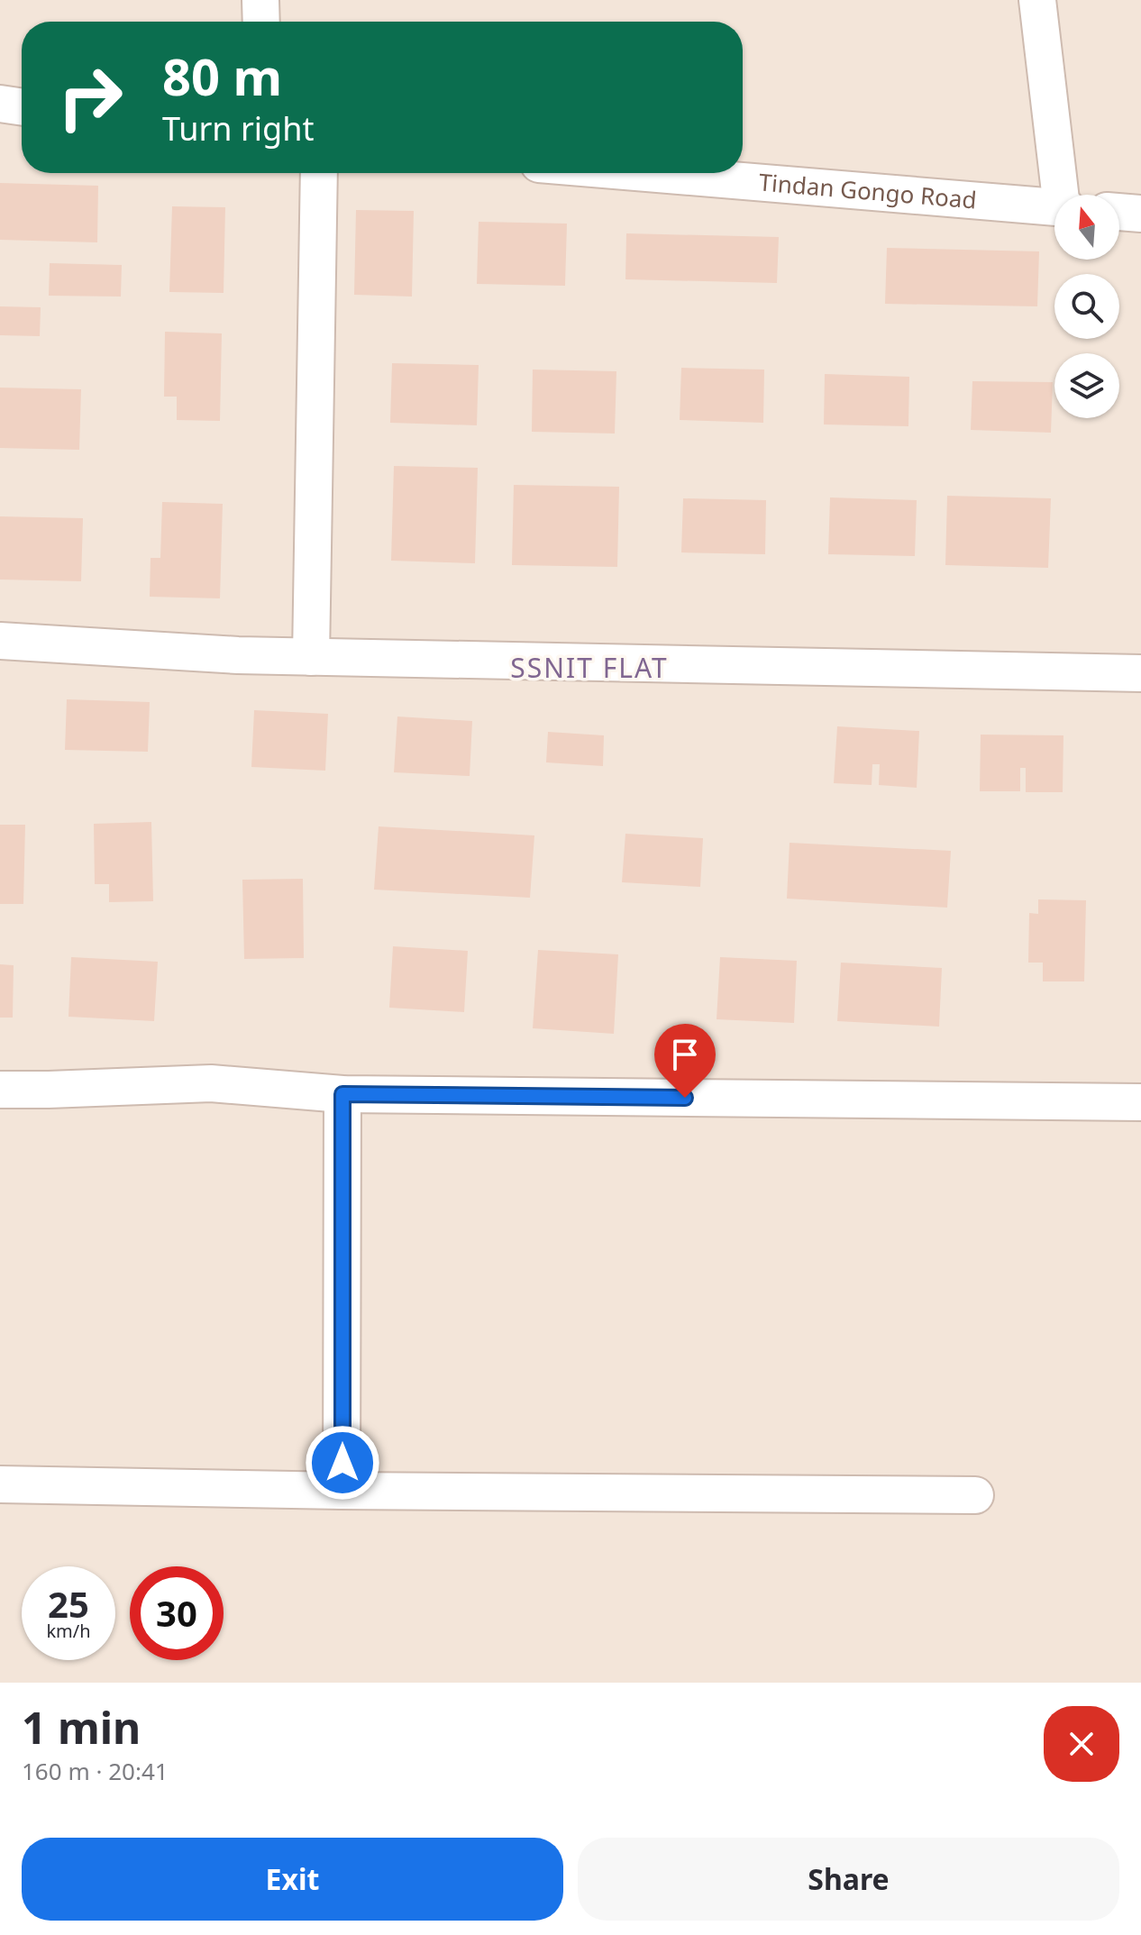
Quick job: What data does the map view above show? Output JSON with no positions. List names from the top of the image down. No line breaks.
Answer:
{"streets":{"street":["Tindan Gongo Road"]},"districts":["SSNIT FLAT"],"north":"top","page":{"turn":["80 m","Turn right"],"speed":"25 km/h","limit":"30","heading":["1 min","160 m · 20:41"],"buttons":["Exit","Share"]}}
